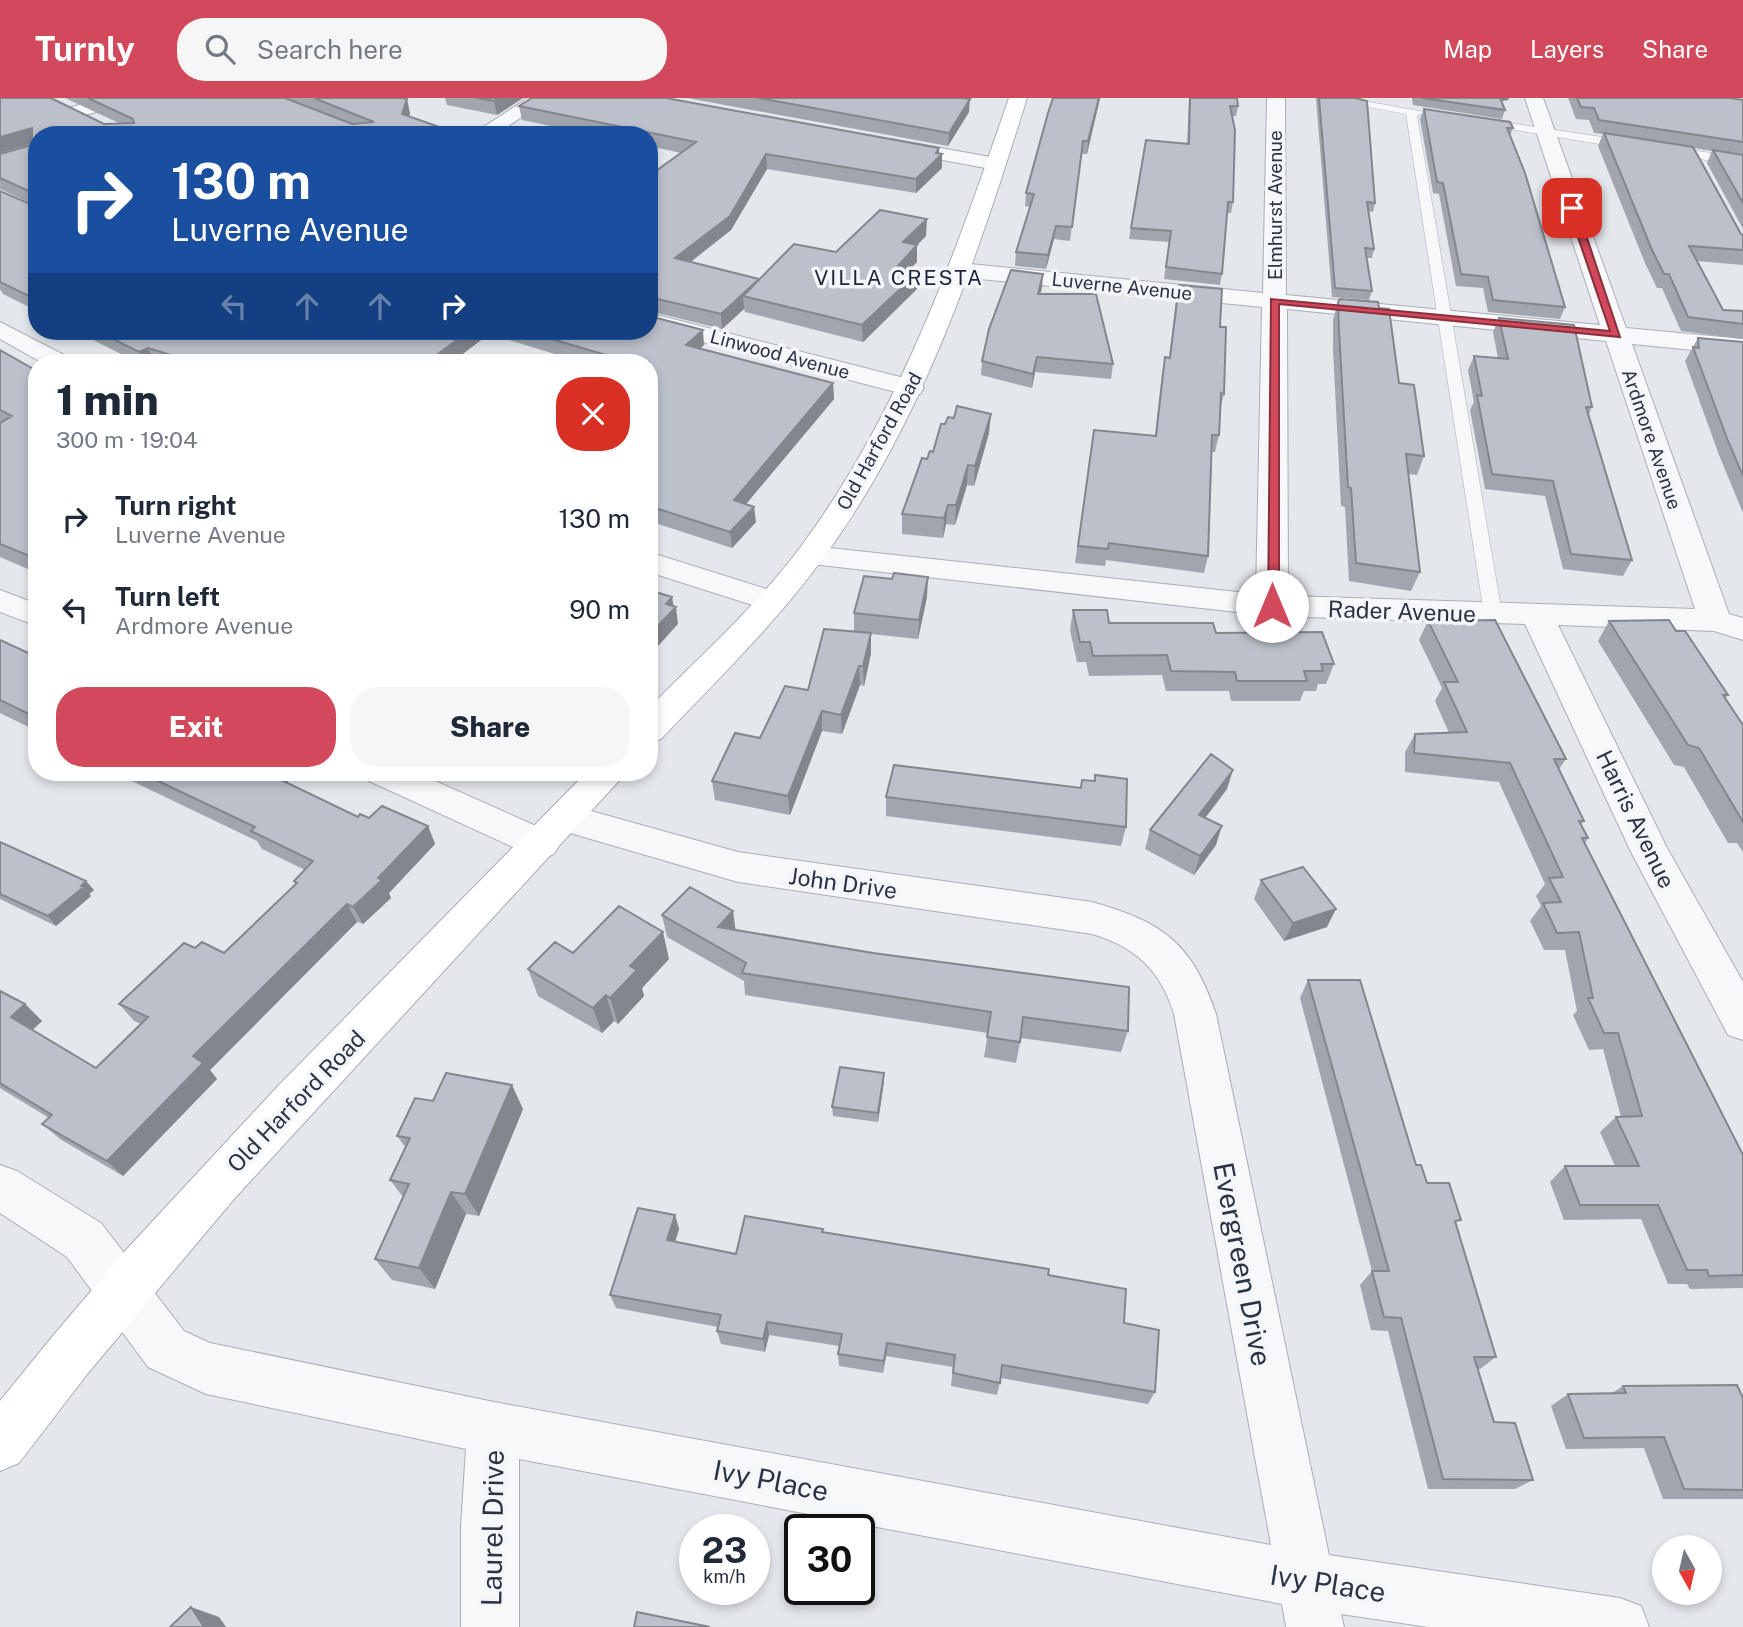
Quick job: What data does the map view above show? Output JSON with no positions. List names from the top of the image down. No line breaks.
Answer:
{"streets":{"street":["Elmhurst Avenue","Luverne Avenue","Linwood Avenue","Ardmore Avenue","Old Harford Road","Rader Avenue","Harris Avenue","John Drive","Evergreen Drive","Ivy Place","Laurel Drive"]},"crossings":[["Elmhurst Avenue","Luverne Avenue"],["Elmhurst Avenue","Rader Avenue"],["Luverne Avenue","Ardmore Avenue"],["Luverne Avenue","Old Harford Road"],["Linwood Avenue","Old Harford Road"],["Ardmore Avenue","Rader Avenue"],["Old Harford Road","Rader Avenue"],["Old Harford Road","John Drive"],["Old Harford Road","Ivy Place"],["Rader Avenue","Harris Avenue"],["John Drive","Evergreen Drive"],["Evergreen Drive","Ivy Place"],["Ivy Place","Laurel Drive"]],"districts":["VILLA CRESTA"],"north":"bottom","page":{"header":"Turnly","search":"Search here","nav":["Map","Layers","Share"],"turn":["130 m","Luverne Avenue"],"heading":["1 min","300 m · 19:04"],"list":[{"name":"Turn right","note":"Luverne Avenue","value":"130 m"},{"name":"Turn left","note":"Ardmore Avenue","value":"90 m"}],"buttons":["Exit","Share"],"speed":"23 km/h","limit":"30"}}
